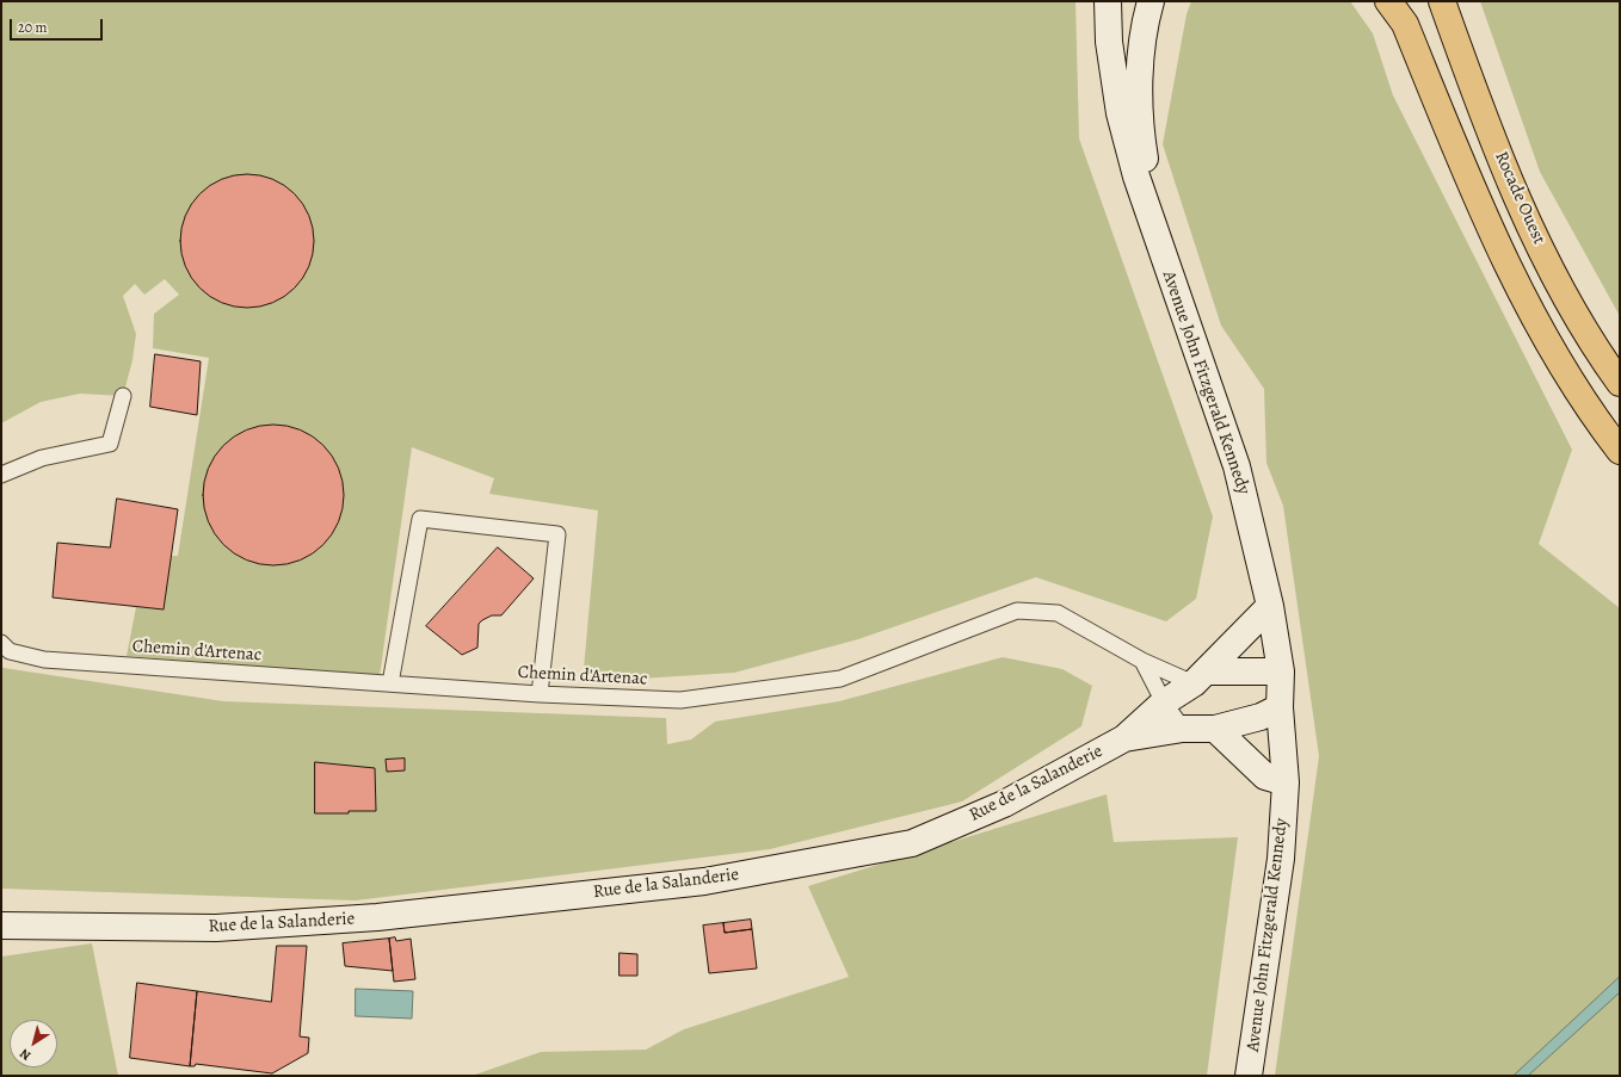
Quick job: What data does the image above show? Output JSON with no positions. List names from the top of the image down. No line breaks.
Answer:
{"streets":{"main road":["Rocade Ouest"],"street":["Avenue John Fitzgerald Kennedy","Rue de la Salanderie"],"lane":["Chemin d'Artenac"]},"crossings":[["Avenue John Fitzgerald Kennedy","Rue de la Salanderie"]],"scale_bar":"20 m","north":"bottom left"}
